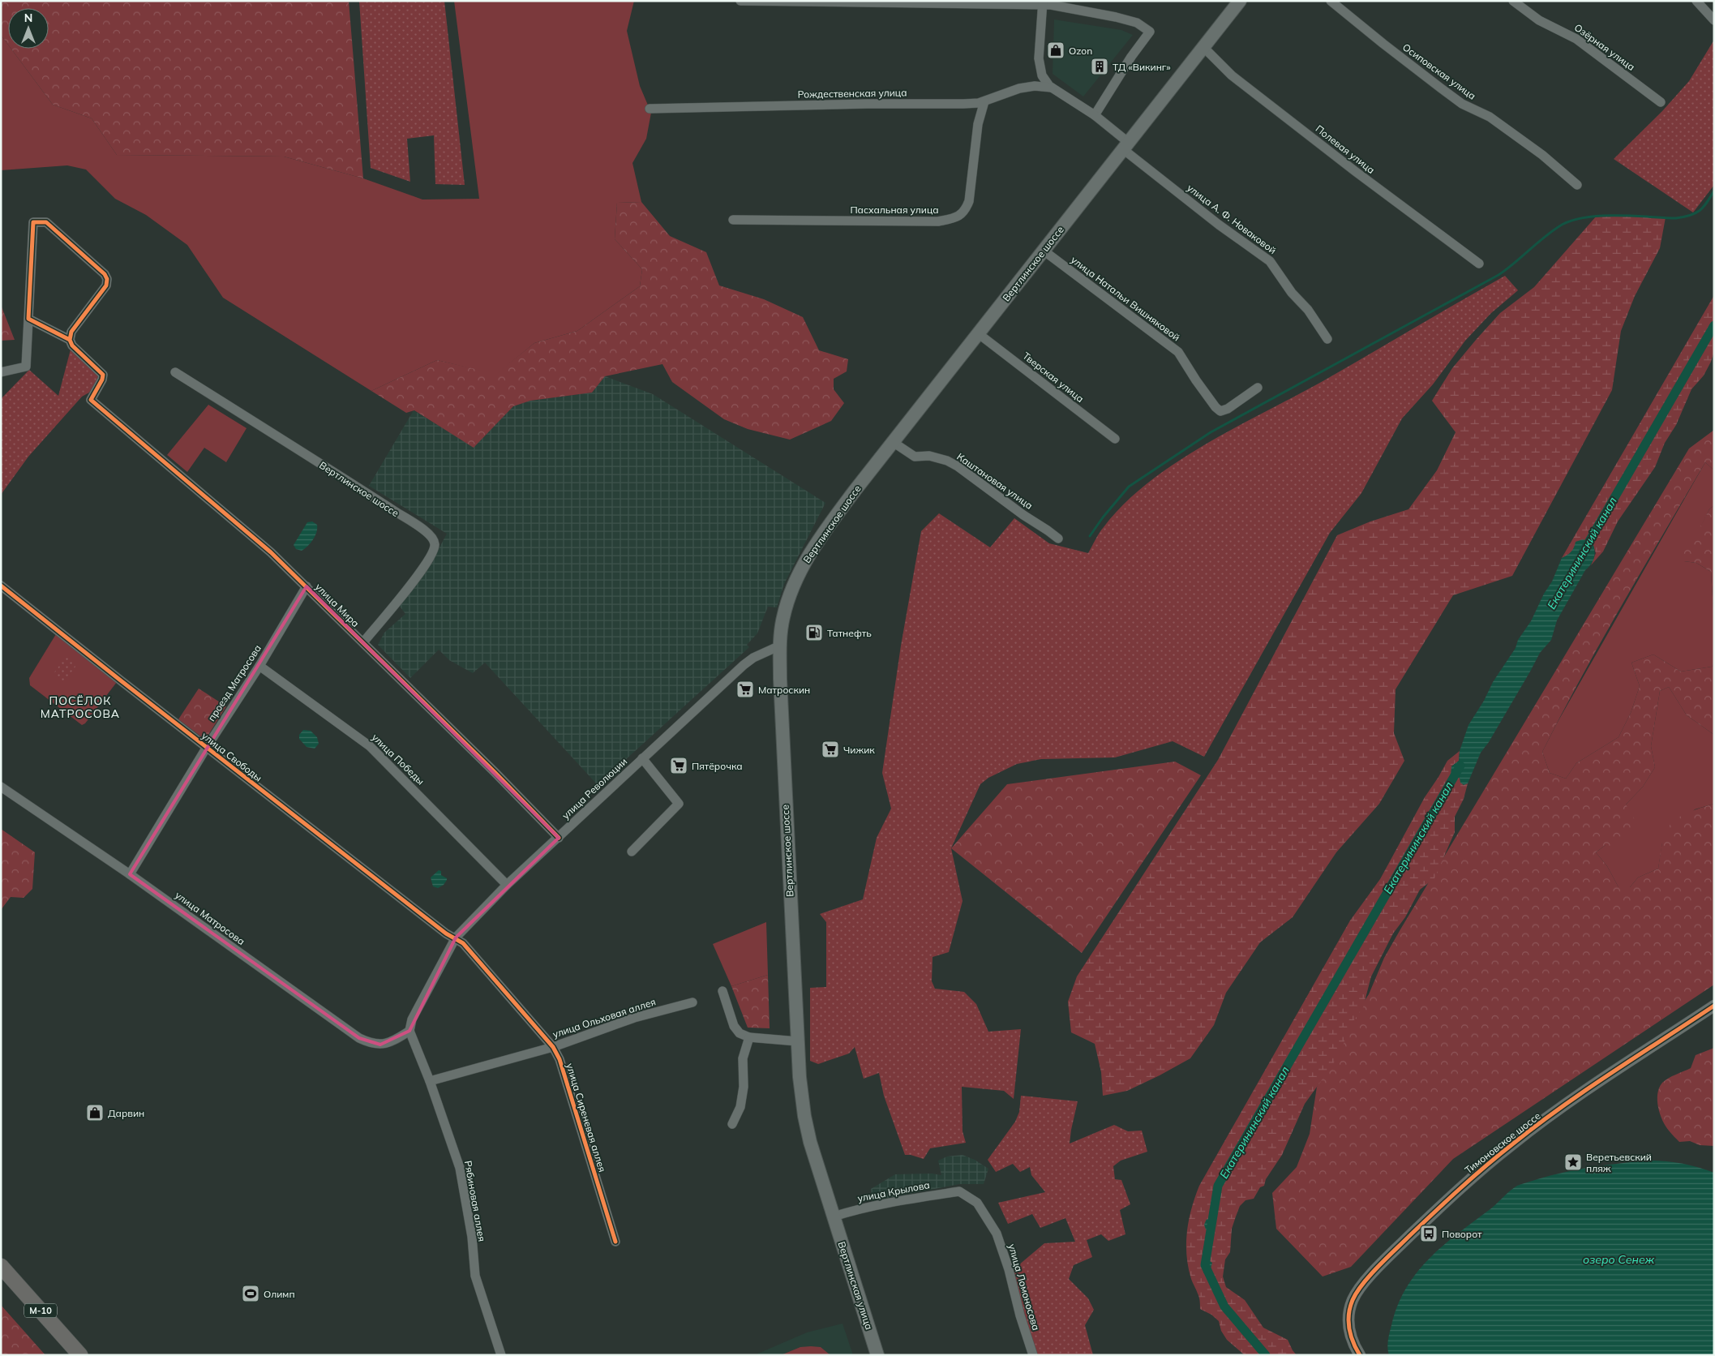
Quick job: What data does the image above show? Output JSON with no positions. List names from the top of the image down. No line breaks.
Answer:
{"streets":{"highway":["М-10"],"main road":["Вертлинское шоссе","Вертлинская улица"],"street":["Озёрная улица","Осиповская улица","Рождественская улица","Полевая улица","Пасхальная улица","улица А. Ф. Новаковой","улица Натальи Вишняковой","Тверская улица","Каштановая улица","улица Мира","проезд Матросова","улица Свободы","улица Победы","улица Революции","улица Матросова","улица Ольховая аллея","улица Сиреневая аллея","Тимоновское шоссе","улица Крылова","Рябиновая аллея","улица Ломоносова"]},"crossings":[["Рождественская улица","Пасхальная улица"],["Рождественская улица","улица А. Ф. Новаковой"],["Полевая улица","Вертлинское шоссе"],["улица А. Ф. Новаковой","Вертлинское шоссе"],["Вертлинское шоссе","улица Натальи Вишняковой"],["Вертлинское шоссе","Тверская улица"],["Вертлинское шоссе","Каштановая улица"],["Вертлинское шоссе","улица Мира"],["Вертлинское шоссе","улица Революции"],["Вертлинское шоссе","улица Крылова"],["Вертлинское шоссе","Вертлинская улица"],["улица Мира","проезд Матросова"],["улица Мира","улица Революции"],["проезд Матросова","улица Свободы"],["проезд Матросова","улица Победы"],["проезд Матросова","улица Матросова"],["улица Свободы","улица Революции"],["улица Свободы","улица Сиреневая аллея"],["улица Победы","улица Революции"],["улица Революции","улица Матросова"],["улица Революции","улица Сиреневая аллея"],["улица Революции","Рябиновая аллея"],["улица Матросова","Рябиновая аллея"],["улица Ольховая аллея","улица Сиреневая аллея"],["улица Ольховая аллея","Рябиновая аллея"],["улица Крылова","Вертлинская улица"],["улица Крылова","улица Ломоносова"]],"districts":["ПОСЁЛОК МАТРОСОВА"],"water":["Екатерининский канал","озеро Сенеж"],"places":{"shop":["Ozon","Дарвин"],"building":["ТД «Викинг»"],"fuel station":["Татнефть"],"supermarket":["Матроскин","Чижик","Пятёрочка"],"place":["Веретьевский пляж"],"bus stop":["Поворот"],"sports":["Олимп"]},"north":"top"}
